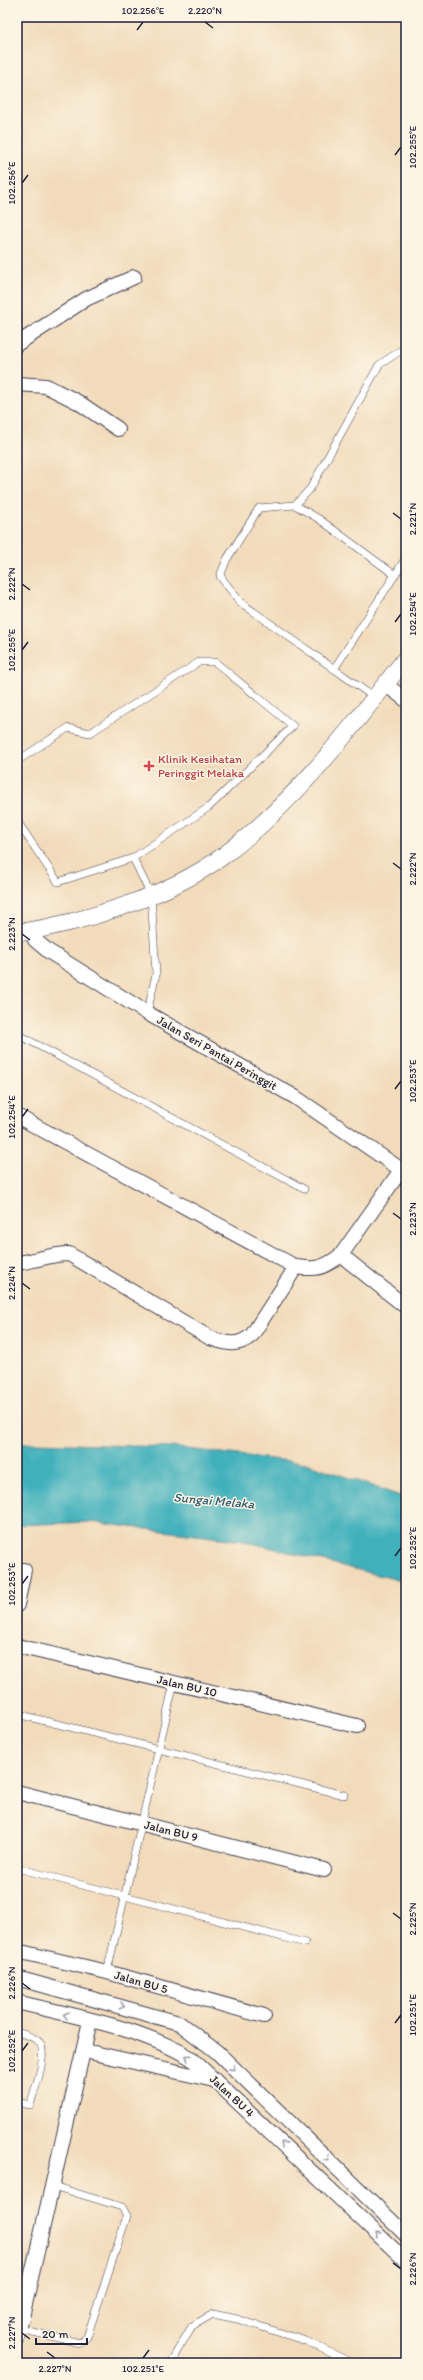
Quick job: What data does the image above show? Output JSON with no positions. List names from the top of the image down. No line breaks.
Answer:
{"streets":{"street":["Jalan Seri Pantai Peringgit","Jalan BU 10","Jalan BU 9","Jalan BU 5","Jalan BU 4"]},"water":["Sungai Melaka"],"places":{"health":["Klinik Kesihatan Peringgit Melaka"]},"scale_bar":"20 m","coordinates":["102.256°E","2.220°N","102.255°E","2.221°N","2.222°N","102.254°E","2.223°N","102.253°E","2.224°N","102.252°E","2.225°N","2.226°N","102.251°E","2.227°N"]}
